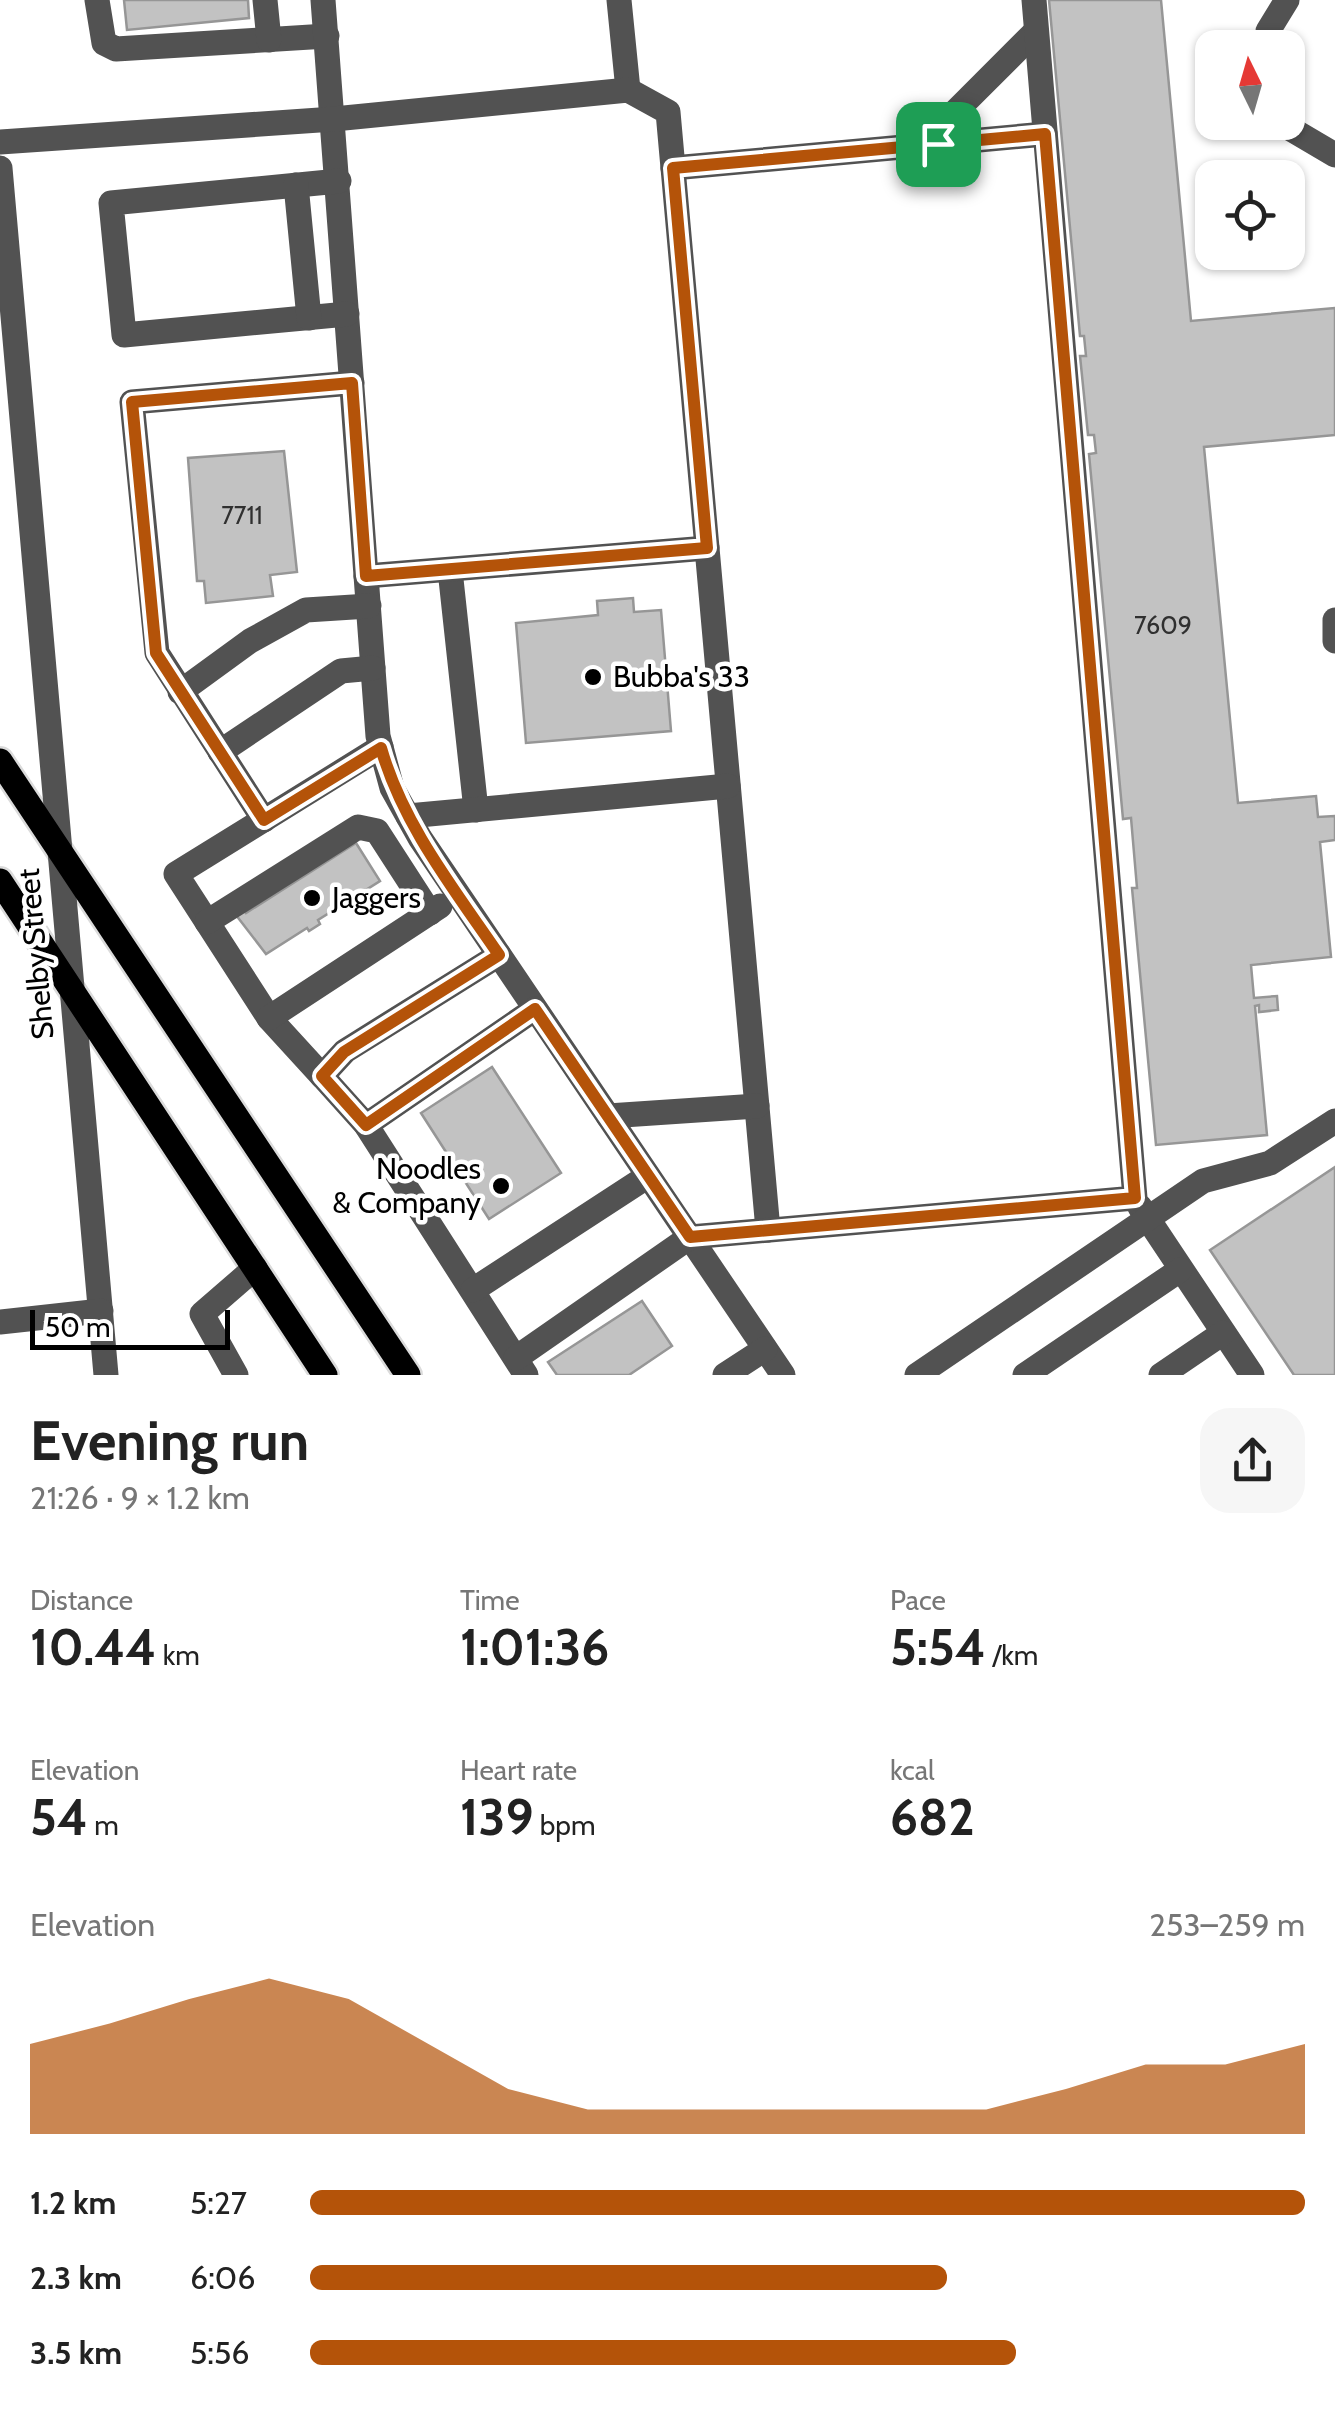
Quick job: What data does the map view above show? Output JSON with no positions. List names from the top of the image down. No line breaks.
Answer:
{"streets":{"street":["Shelby Street"]},"places":["Bubba's 33","Jaggers","Noodles & Company"],"house_numbers":["7711","7609"],"scale_bar":"50 m","north":"top","page":{"scale":"50 m","heading":["Evening run","21:26 · 9 × 1.2 km"],"stats":[["Distance","10.44 km"],["Time","1:01:36"],["Pace","5:54 /km"],["Elevation","54 m"],["Heart rate","139 bpm"],["kcal","682"]],"chart":["Elevation","253–259 m"],"list":[{"name":"1.2 km","note":"5:27"},{"name":"2.3 km","note":"6:06"},{"name":"3.5 km","note":"5:56"}]}}
